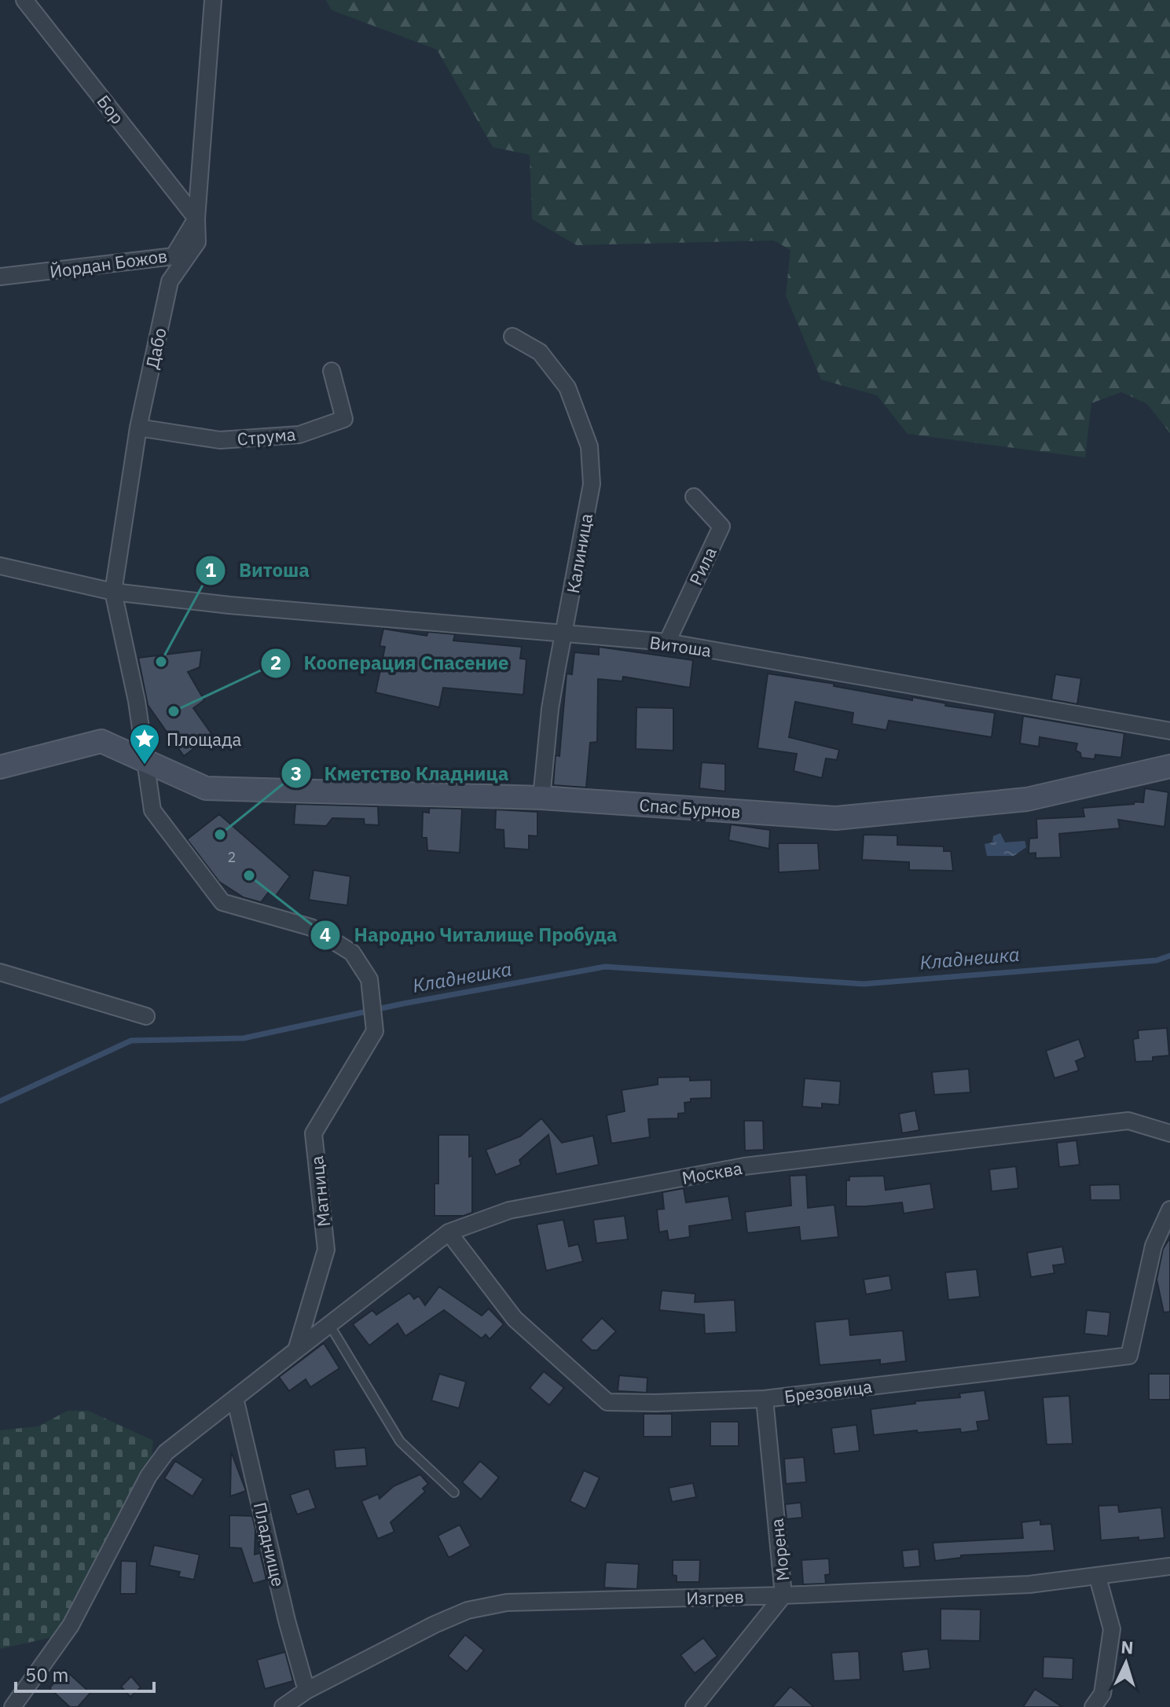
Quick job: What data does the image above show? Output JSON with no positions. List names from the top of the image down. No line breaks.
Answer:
{"streets":{"street":["Бор","Йордан Божов","Дабо","Струма","Калиница","Рила","Витоша","Спас Бурнов","Москва","Матница","Брезовица","Пладнище","Морена","Изгрев"]},"crossings":[["Бор","Йордан Божов"],["Бор","Дабо"],["Йордан Божов","Дабо"],["Дабо","Струма"],["Дабо","Витоша"],["Дабо","Матница"],["Калиница","Витоша"],["Калиница","Спас Бурнов"],["Рила","Витоша"],["Спас Бурнов","Матница"],["Москва","Матница"],["Москва","Брезовица"],["Брезовица","Морена"],["Пладнище","Изгрев"],["Морена","Изгрев"]],"water":["Кладнешка"],"places":{"other":["Витоша","Кооперация Спасение","Кметство Кладница","Народно Читалище Пробуда"],"place":["Площада"]},"house_numbers":["2"],"scale_bar":"50 m","north":"top"}
